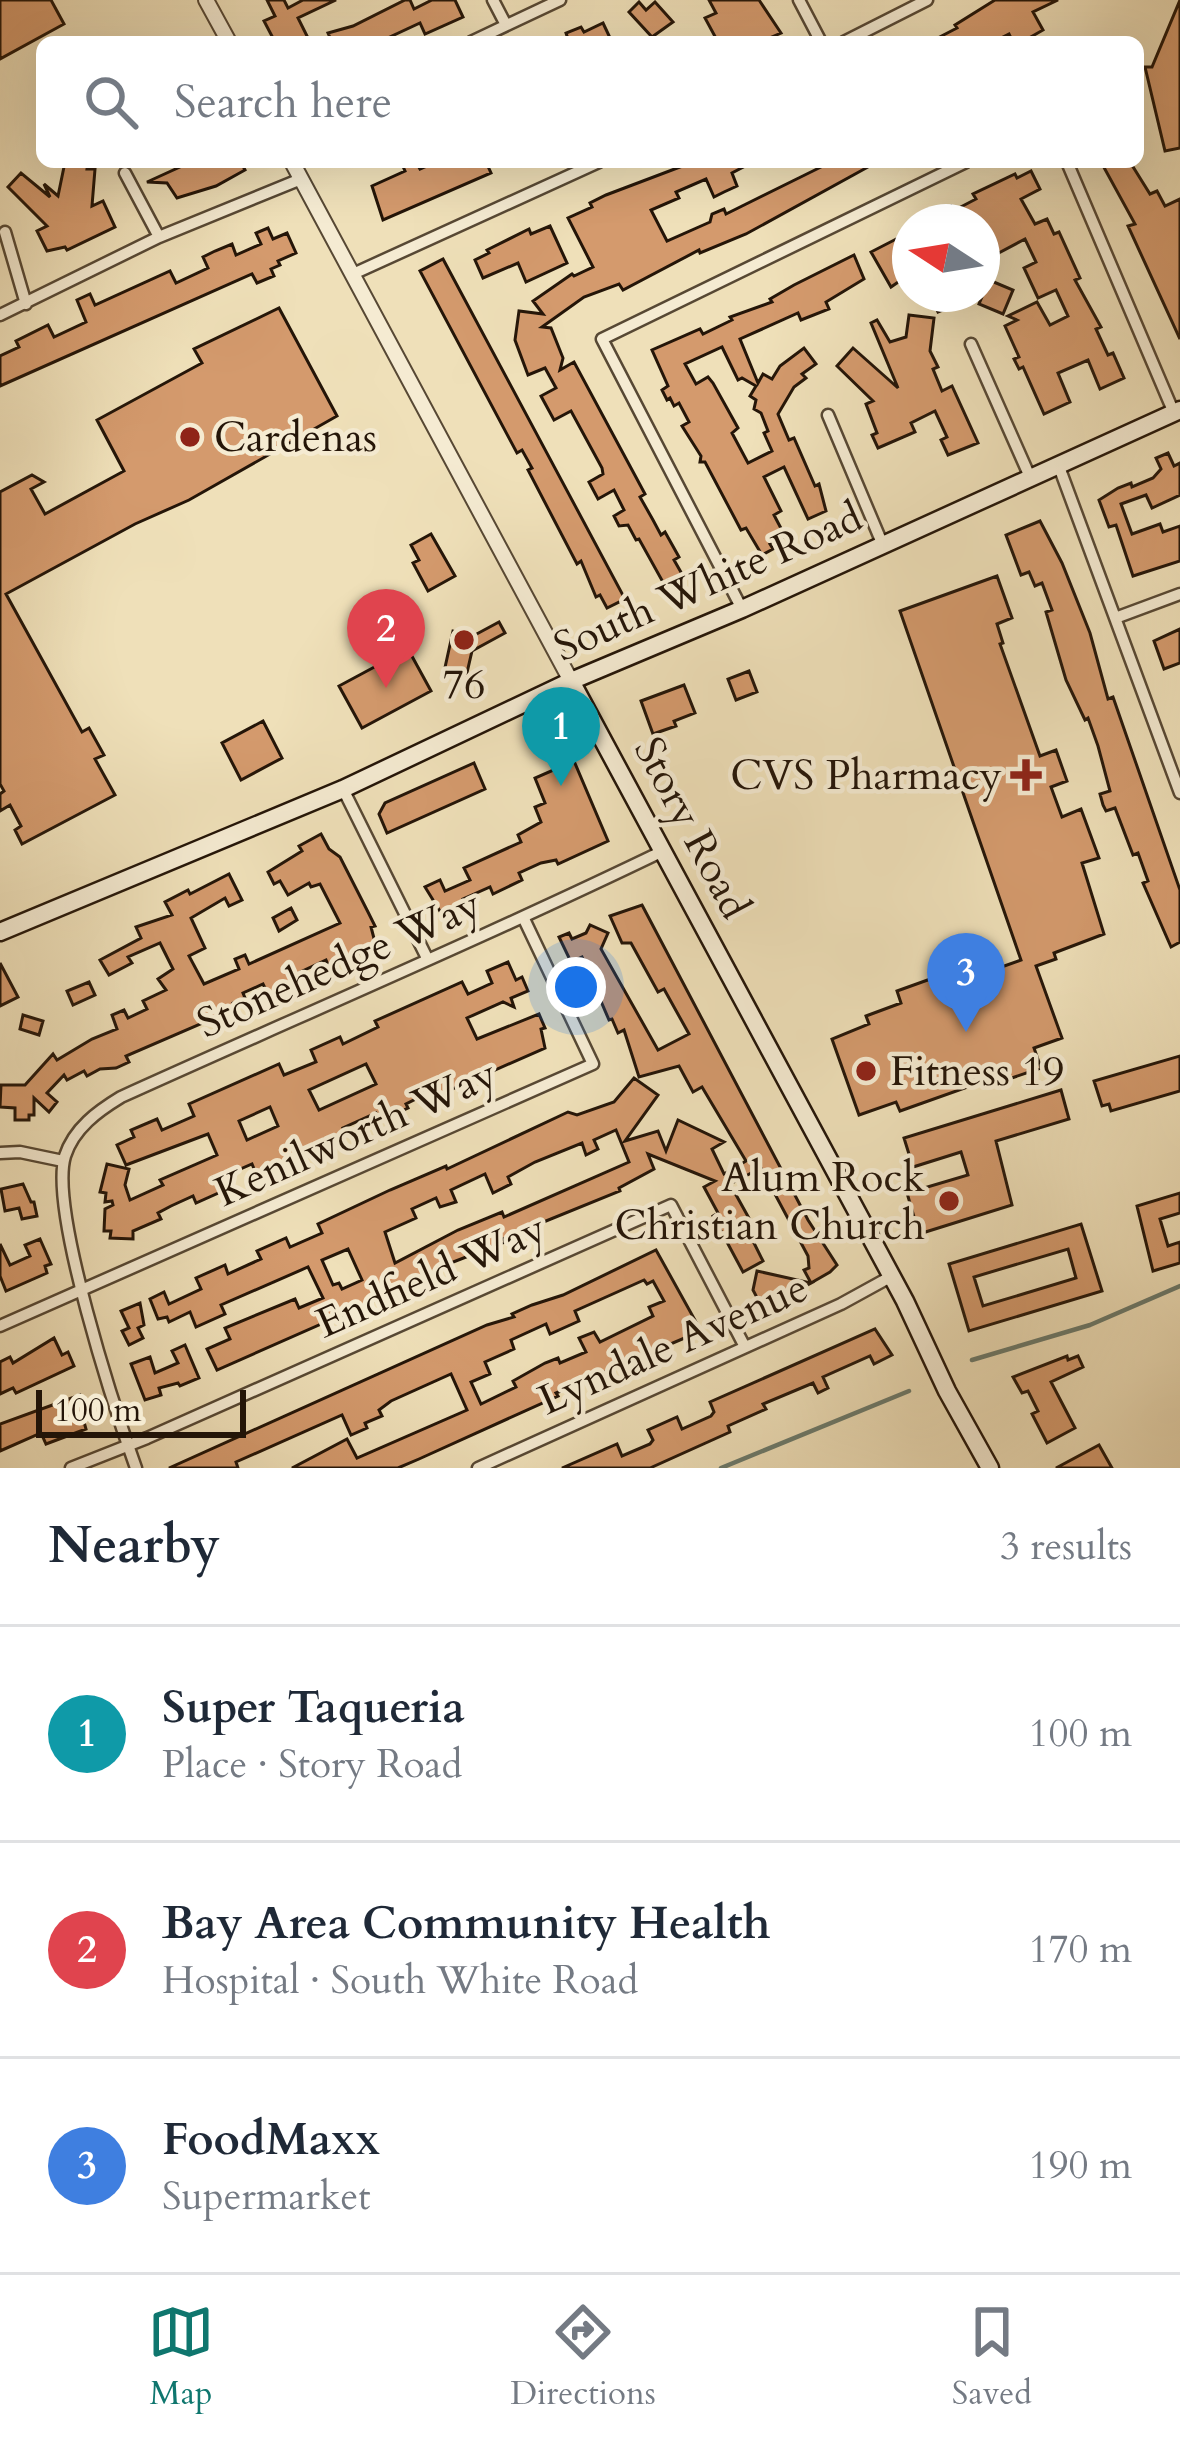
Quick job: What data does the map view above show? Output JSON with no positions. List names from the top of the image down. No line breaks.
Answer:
{"streets":{"main road":["South White Road","Story Road"],"street":["Stonehedge Way","Kenilworth Way","Endfield Way","Lyndale Avenue"]},"crossings":[["South White Road","Story Road"],["Story Road","Stonehedge Way"],["Story Road","Lyndale Avenue"],["Stonehedge Way","Kenilworth Way"],["Endfield Way","Lyndale Avenue"]],"places":{"other":["Cardenas","76","Fitness 19","Alum Rock Christian Church"],"health":["CVS Pharmacy"]},"scale_bar":"100 m","north":"left","page":{"search":"Search here","pins":["2","1","3"],"scale":"100 m","heading":["Nearby","3 results"],"list":[{"mark":"1","name":"Super Taqueria","note":"Place · Story Road","value":"100 m"},{"mark":"2","name":"Bay Area Community Health","note":"Hospital · South White Road","value":"170 m"},{"mark":"3","name":"FoodMaxx","note":"Supermarket","value":"190 m"}],"nav":["Map","Directions","Saved"]}}
